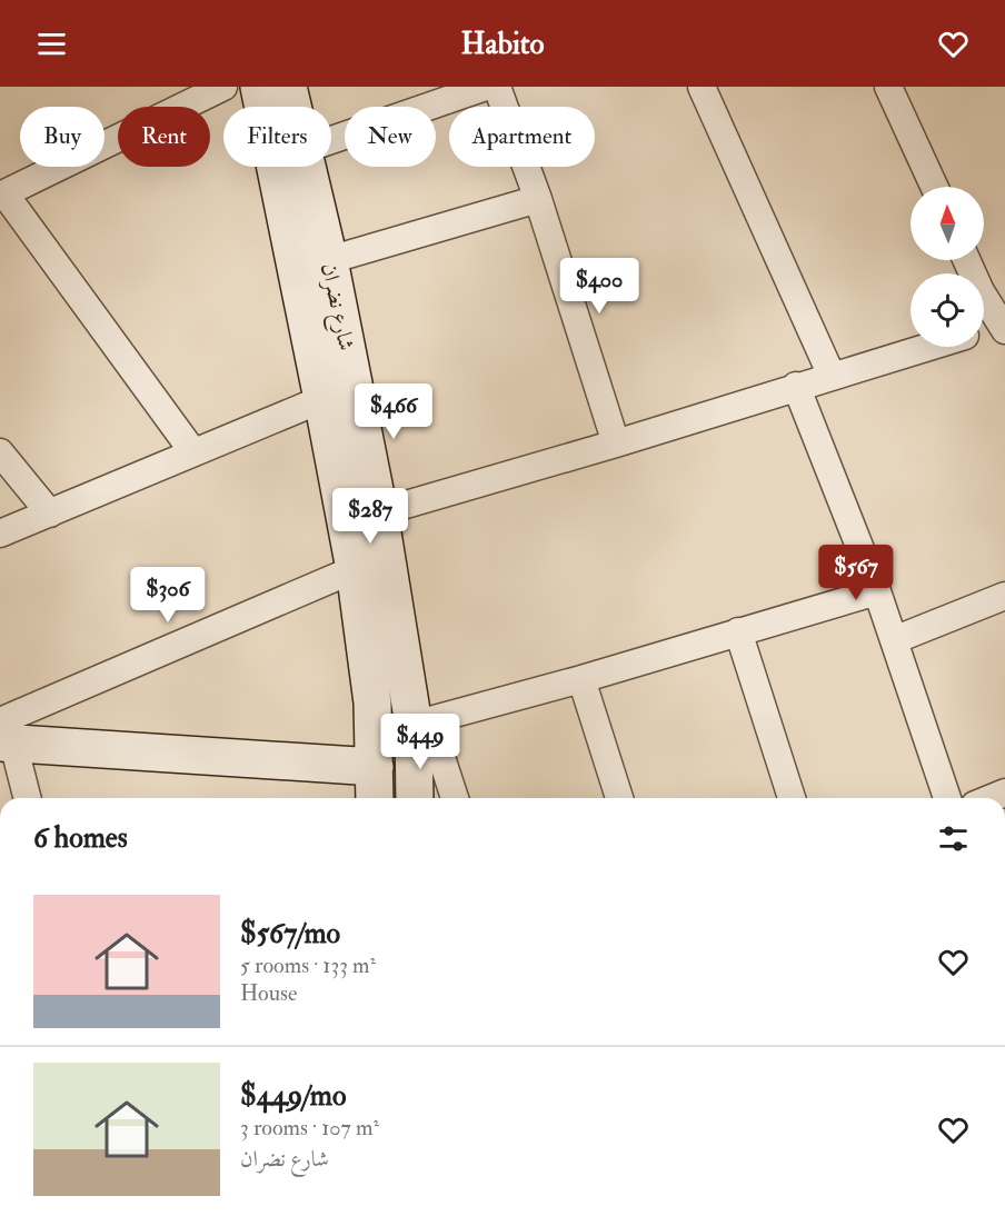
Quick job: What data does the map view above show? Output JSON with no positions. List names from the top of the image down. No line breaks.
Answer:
{"streets":{"street":["شارع نضران"]},"north":"top","page":{"header":"Habito","chip":["Buy","Rent","Filters","New","Apartment"],"price":["$400","$466","$287","$567","$306","$449"],"heading":"6 homes","list":[{"name":"$567/mo","note":"5 rooms · 133 m² · House"},{"name":"$449/mo","note":"3 rooms · 107 m² · شارع نضران"}]}}
